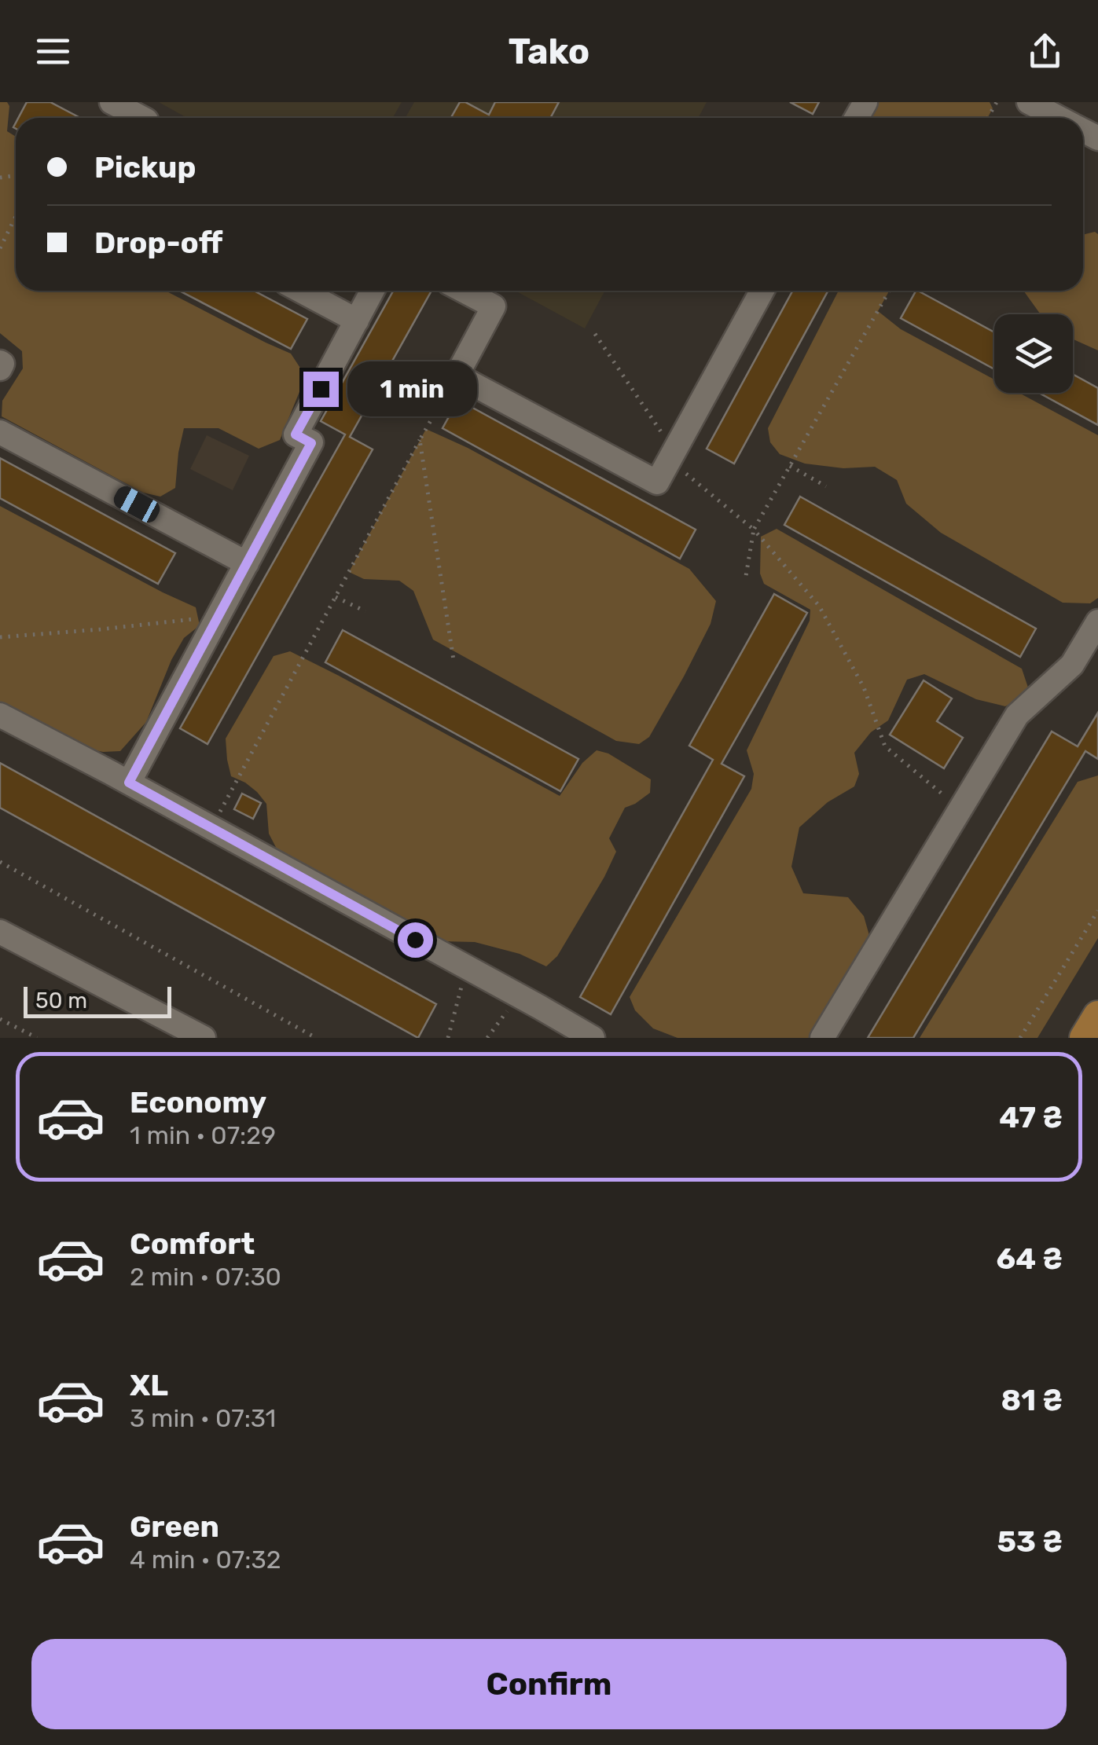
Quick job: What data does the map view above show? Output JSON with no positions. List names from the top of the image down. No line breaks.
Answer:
{"scale_bar":"50 m","page":{"header":"Tako","banner":["Pickup","Drop-off"],"bubble":"1 min","scale":"50 m","list":[{"name":"Economy","note":"1 min · 07:29","value":"47 ₴"},{"name":"Comfort","note":"2 min · 07:30","value":"64 ₴"},{"name":"XL","note":"3 min · 07:31","value":"81 ₴"},{"name":"Green","note":"4 min · 07:32","value":"53 ₴"}],"buttons":"Confirm"}}
